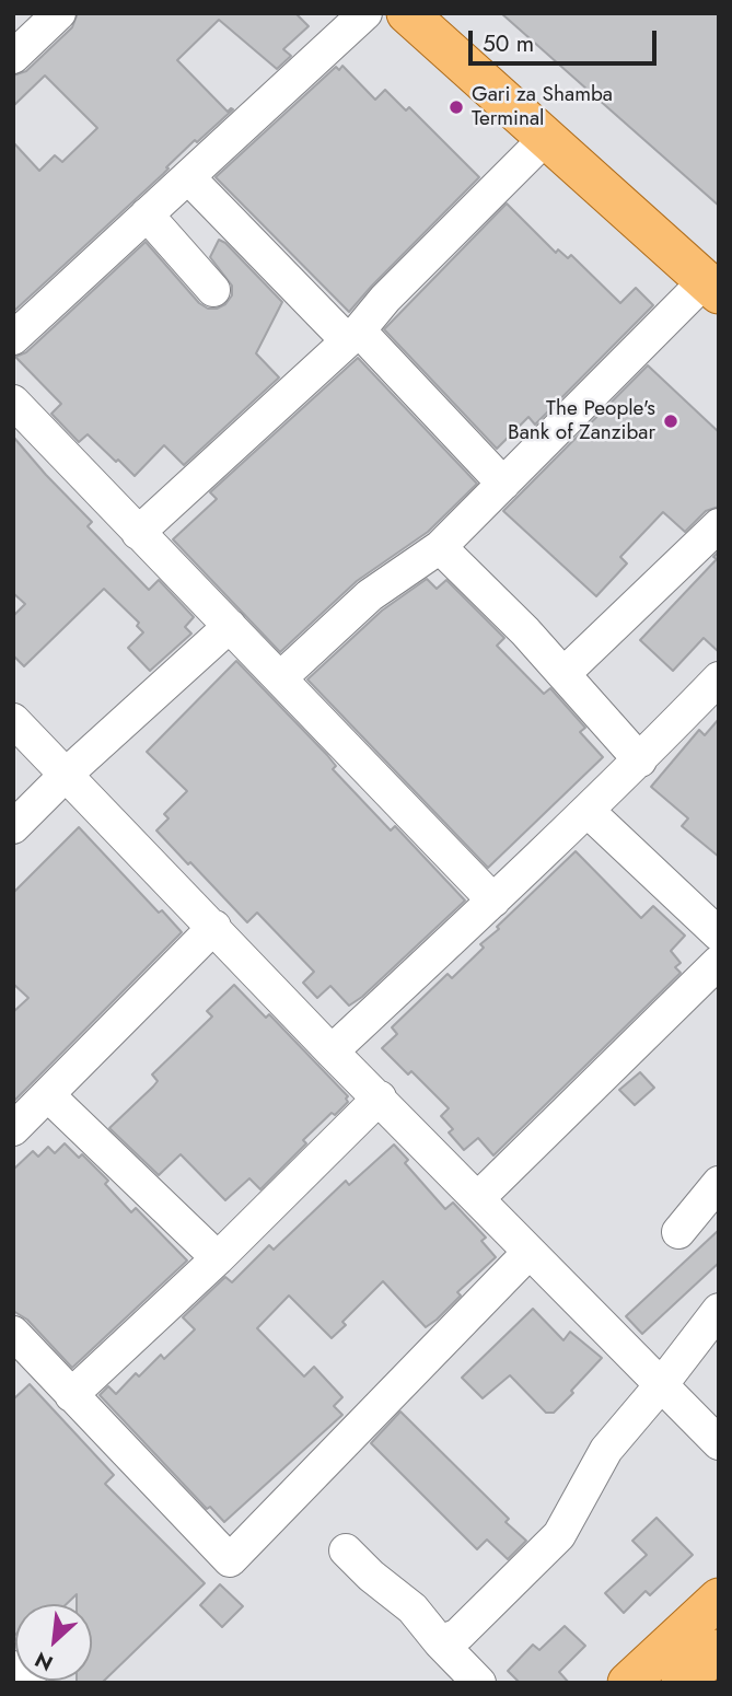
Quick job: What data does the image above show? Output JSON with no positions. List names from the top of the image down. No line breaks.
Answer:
{"places":["Gari za Shamba Terminal","The People's Bank of Zanzibar"],"scale_bar":"50 m","north":"bottom left"}
